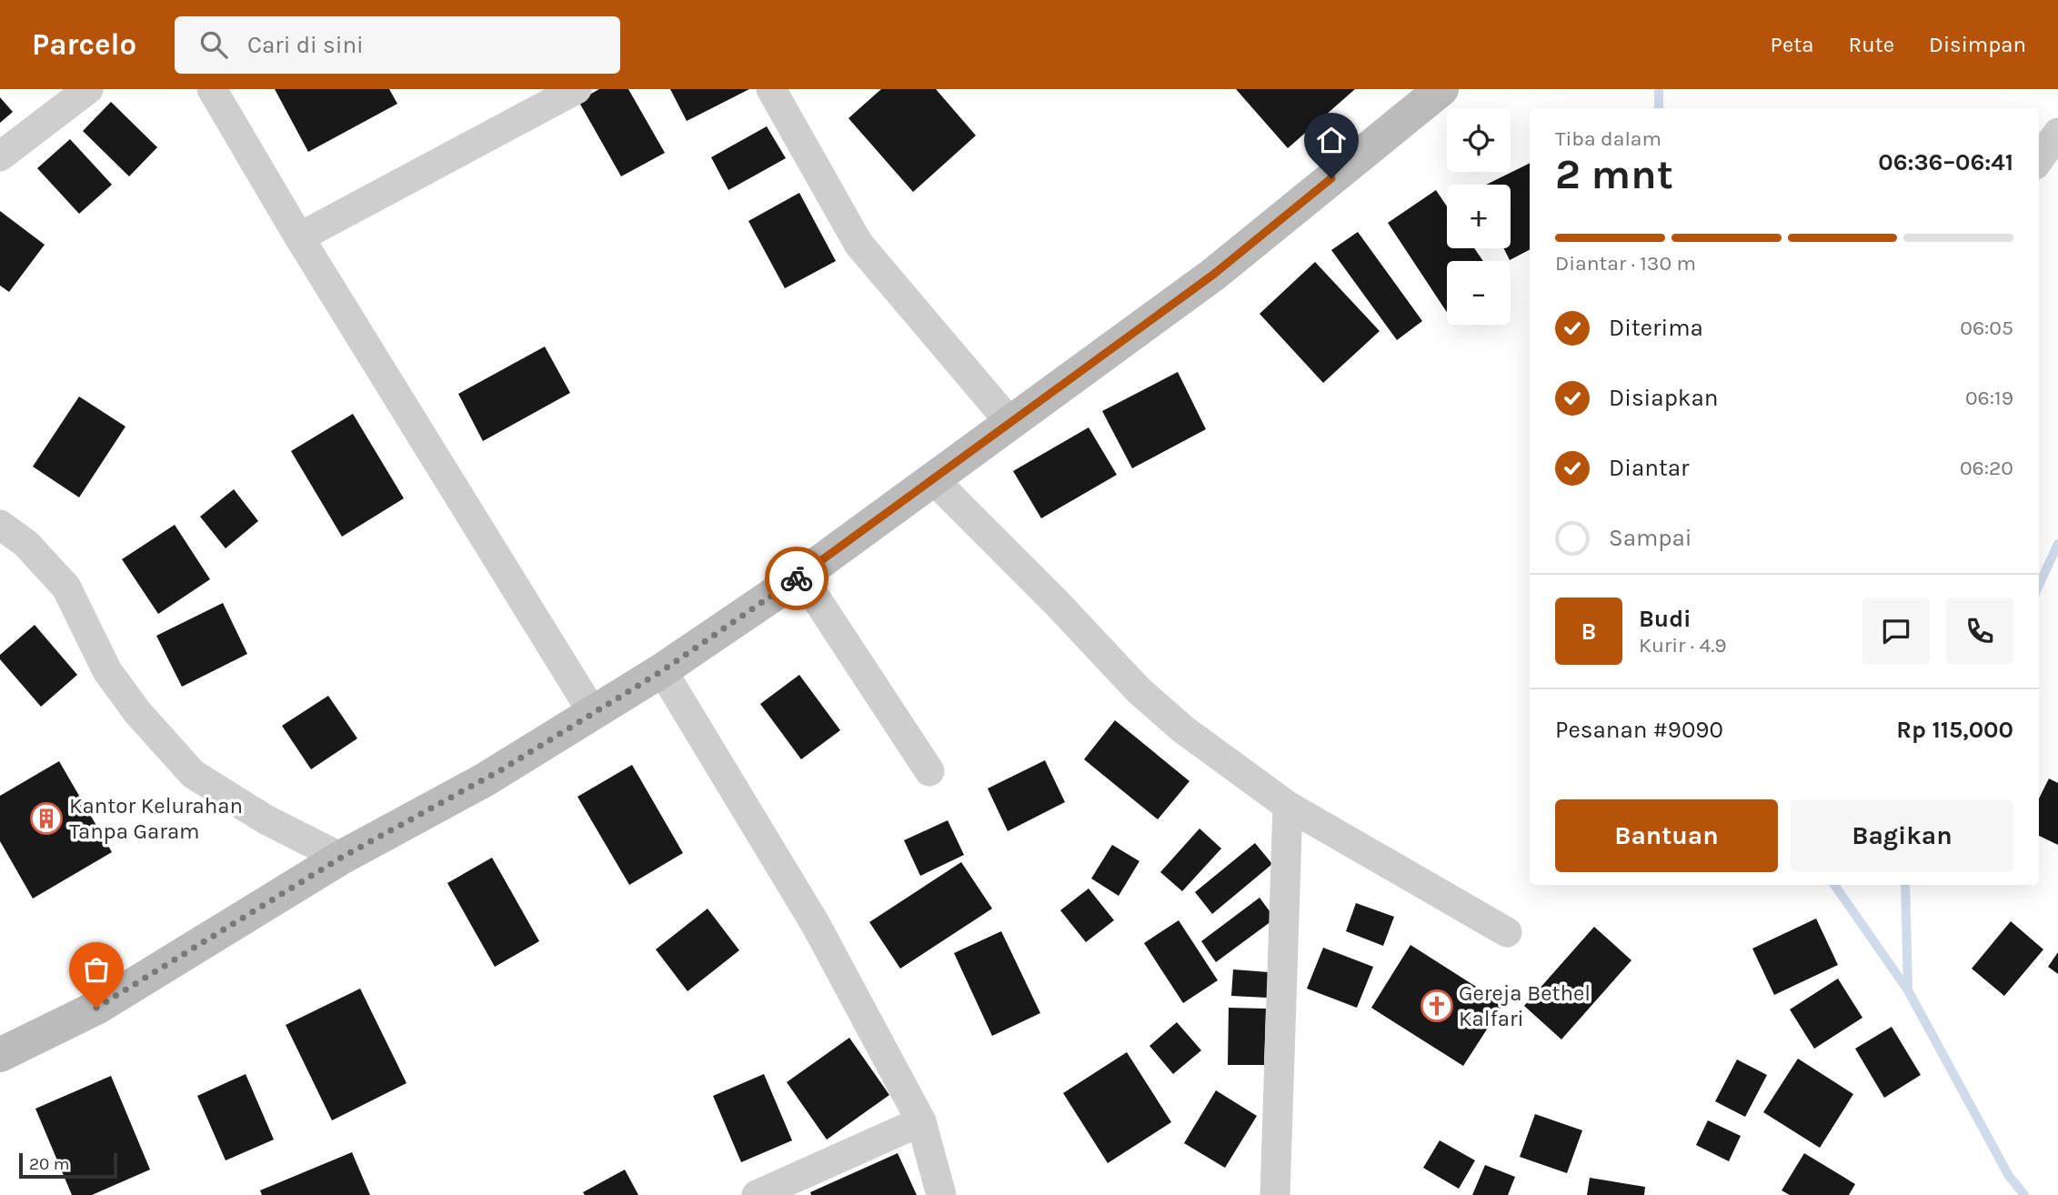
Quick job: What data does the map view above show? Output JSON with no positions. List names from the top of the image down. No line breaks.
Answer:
{"places":{"building":["Kantor Kelurahan Tanpa Garam"],"church":["Gereja Bethel Kalfari"]},"scale_bar":"20 m","page":{"header":"Parcelo","search":"Cari di sini","nav":["Peta","Rute","Disimpan"],"map_buttons":["+","−"],"heading":["2 mnt","Tiba dalam","06:36–06:41"],"panel":["Budi","Kurir · 4.9","Pesanan #9090","Rp 115,000"],"bar":"Diantar · 130 m","list":[["Diterima","06:05"],["Disiapkan","06:19"],["Diantar","06:20"],"Sampai"],"round":"B","buttons":["Bantuan","Bagikan"],"scale":"20 m"}}
